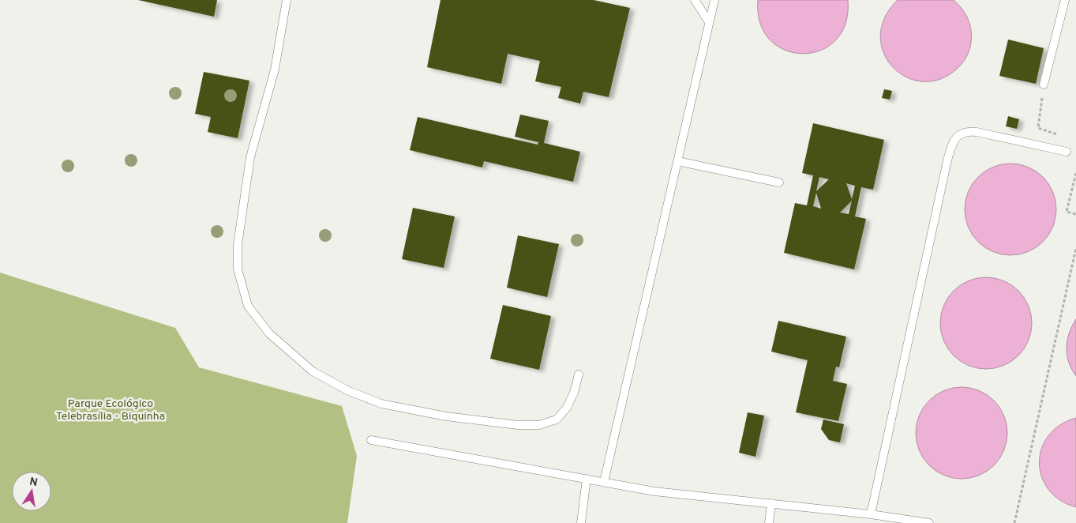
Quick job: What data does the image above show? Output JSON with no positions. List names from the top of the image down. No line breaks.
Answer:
{"parks":["Parque Ecológico Telebrasília - Biquinha"],"north":"top"}
